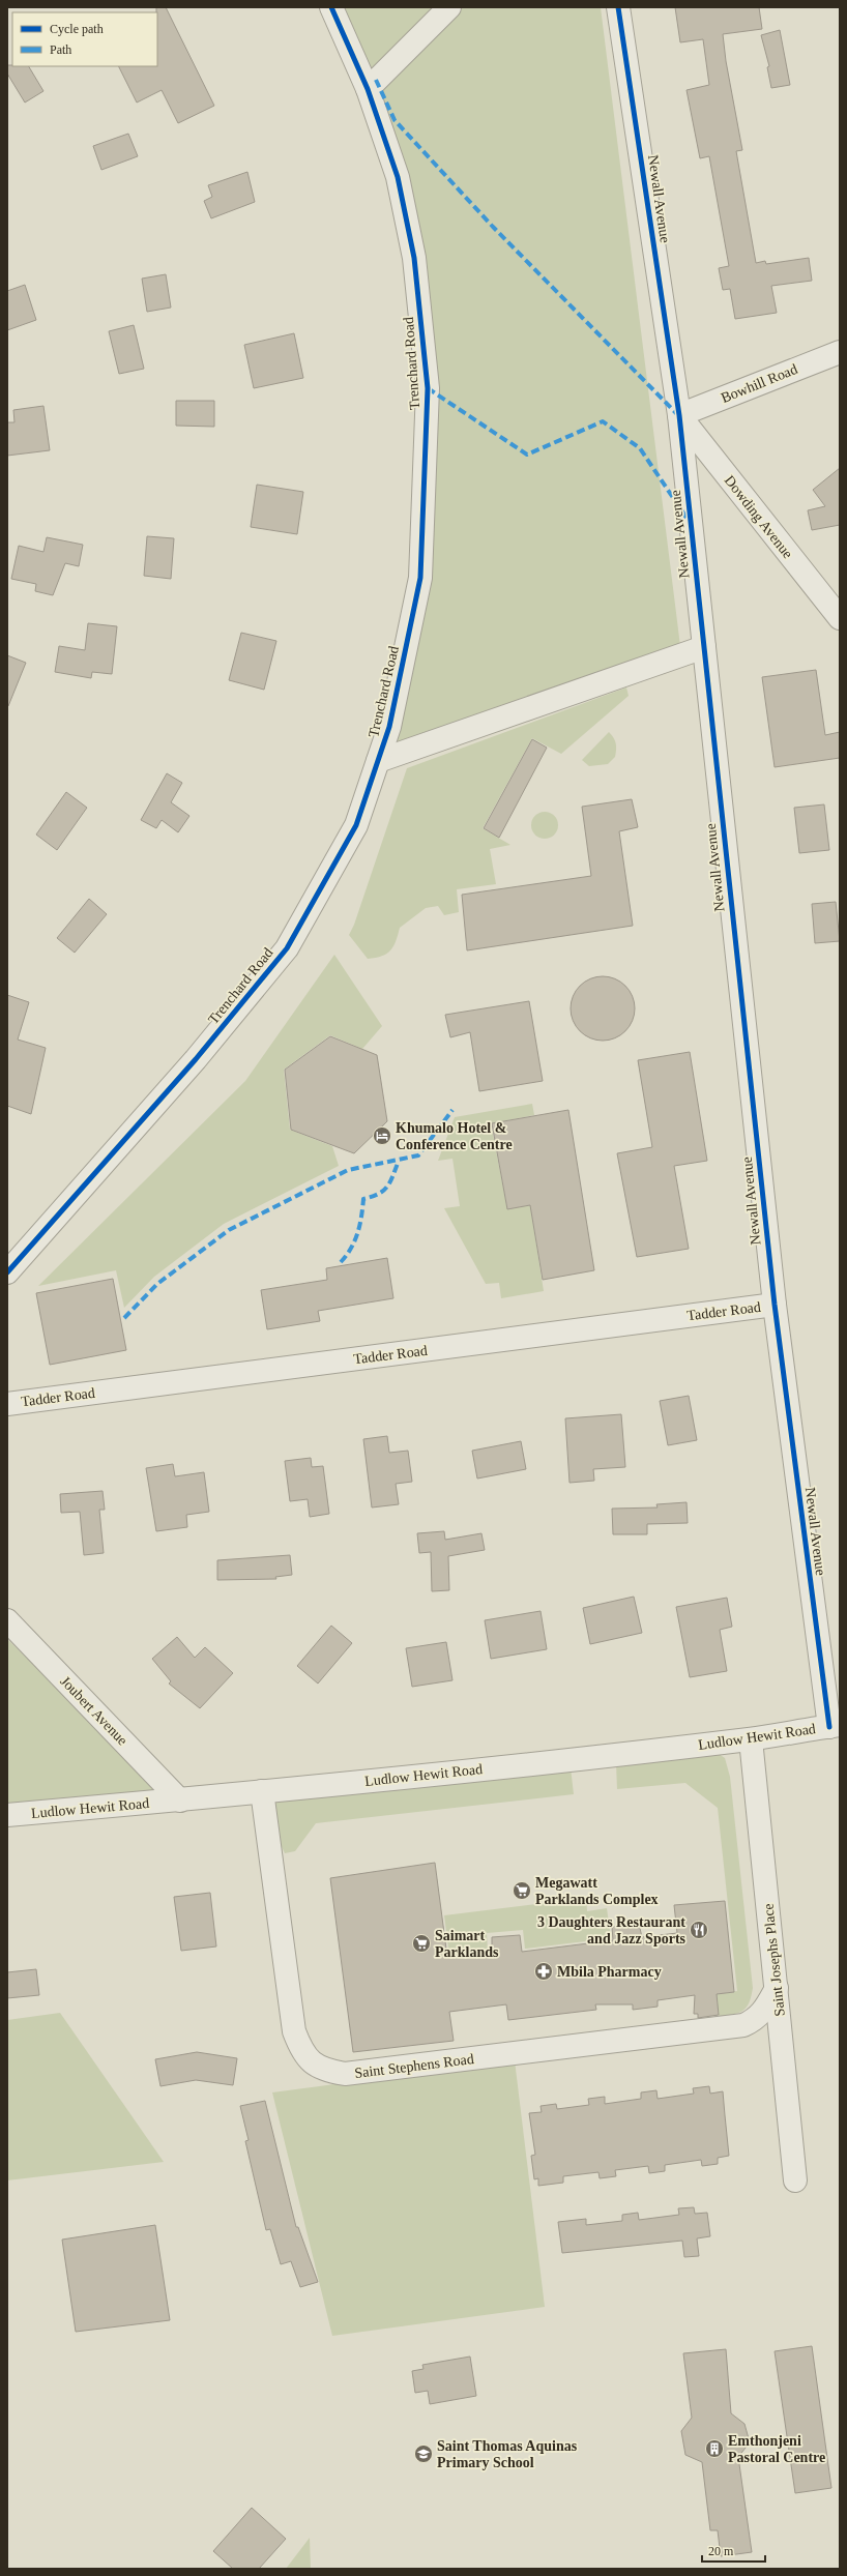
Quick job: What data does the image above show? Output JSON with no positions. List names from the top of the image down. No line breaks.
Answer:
{"streets":{"street":["Newall Avenue","Trenchard Road","Bowhill Road","Dowding Avenue","Tadder Road","Joubert Avenue","Ludlow Hewit Road","Saint Josephs Place","Saint Stephens Road"]},"crossings":[["Newall Avenue","Bowhill Road"],["Newall Avenue","Dowding Avenue"],["Newall Avenue","Tadder Road"],["Newall Avenue","Ludlow Hewit Road"],["Bowhill Road","Dowding Avenue"],["Joubert Avenue","Ludlow Hewit Road"],["Ludlow Hewit Road","Saint Josephs Place"],["Ludlow Hewit Road","Saint Stephens Road"],["Saint Josephs Place","Saint Stephens Road"]],"places":{"hotel":["Khumalo Hotel & Conference Centre"],"supermarket":["Megawatt Parklands Complex","Saimart Parklands"],"restaurant":["3 Daughters Restaurant and Jazz Sports"],"pharmacy":["Mbila Pharmacy"],"building":["Emthonjeni Pastoral Centre"],"school or university":["Saint Thomas Aquinas Primary School"]},"legend":["Cycle path","Path"],"scale_bar":"20 m"}
